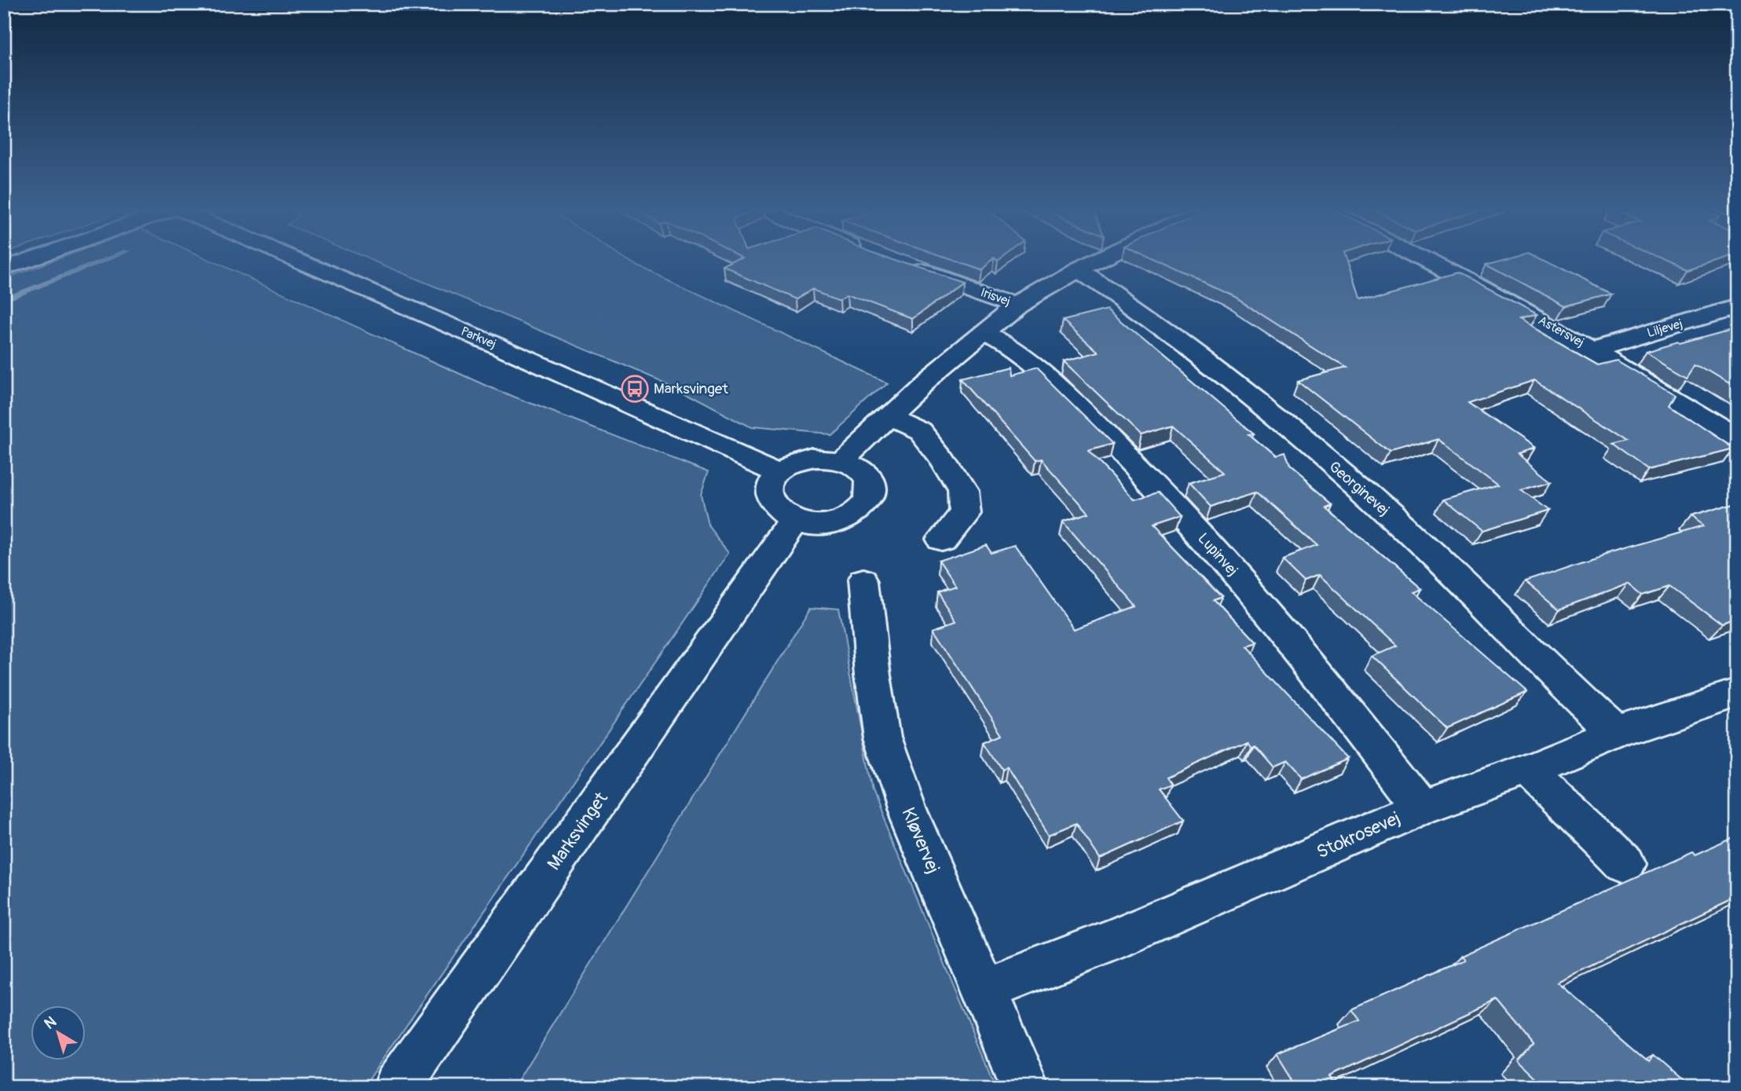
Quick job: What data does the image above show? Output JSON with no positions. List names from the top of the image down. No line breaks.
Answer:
{"streets":{"street":["Irisvej","Liljevej","Astersvej","Parkvej","Georginevej","Lupinvej","Marksvinget","Stokrosevej","Kløvervej"]},"crossings":[["Liljevej","Astersvej"],["Parkvej","Marksvinget"],["Georginevej","Stokrosevej"],["Lupinvej","Stokrosevej"],["Stokrosevej","Kløvervej"]],"places":{"bus stop":["Marksvinget"]},"north":"top left"}
